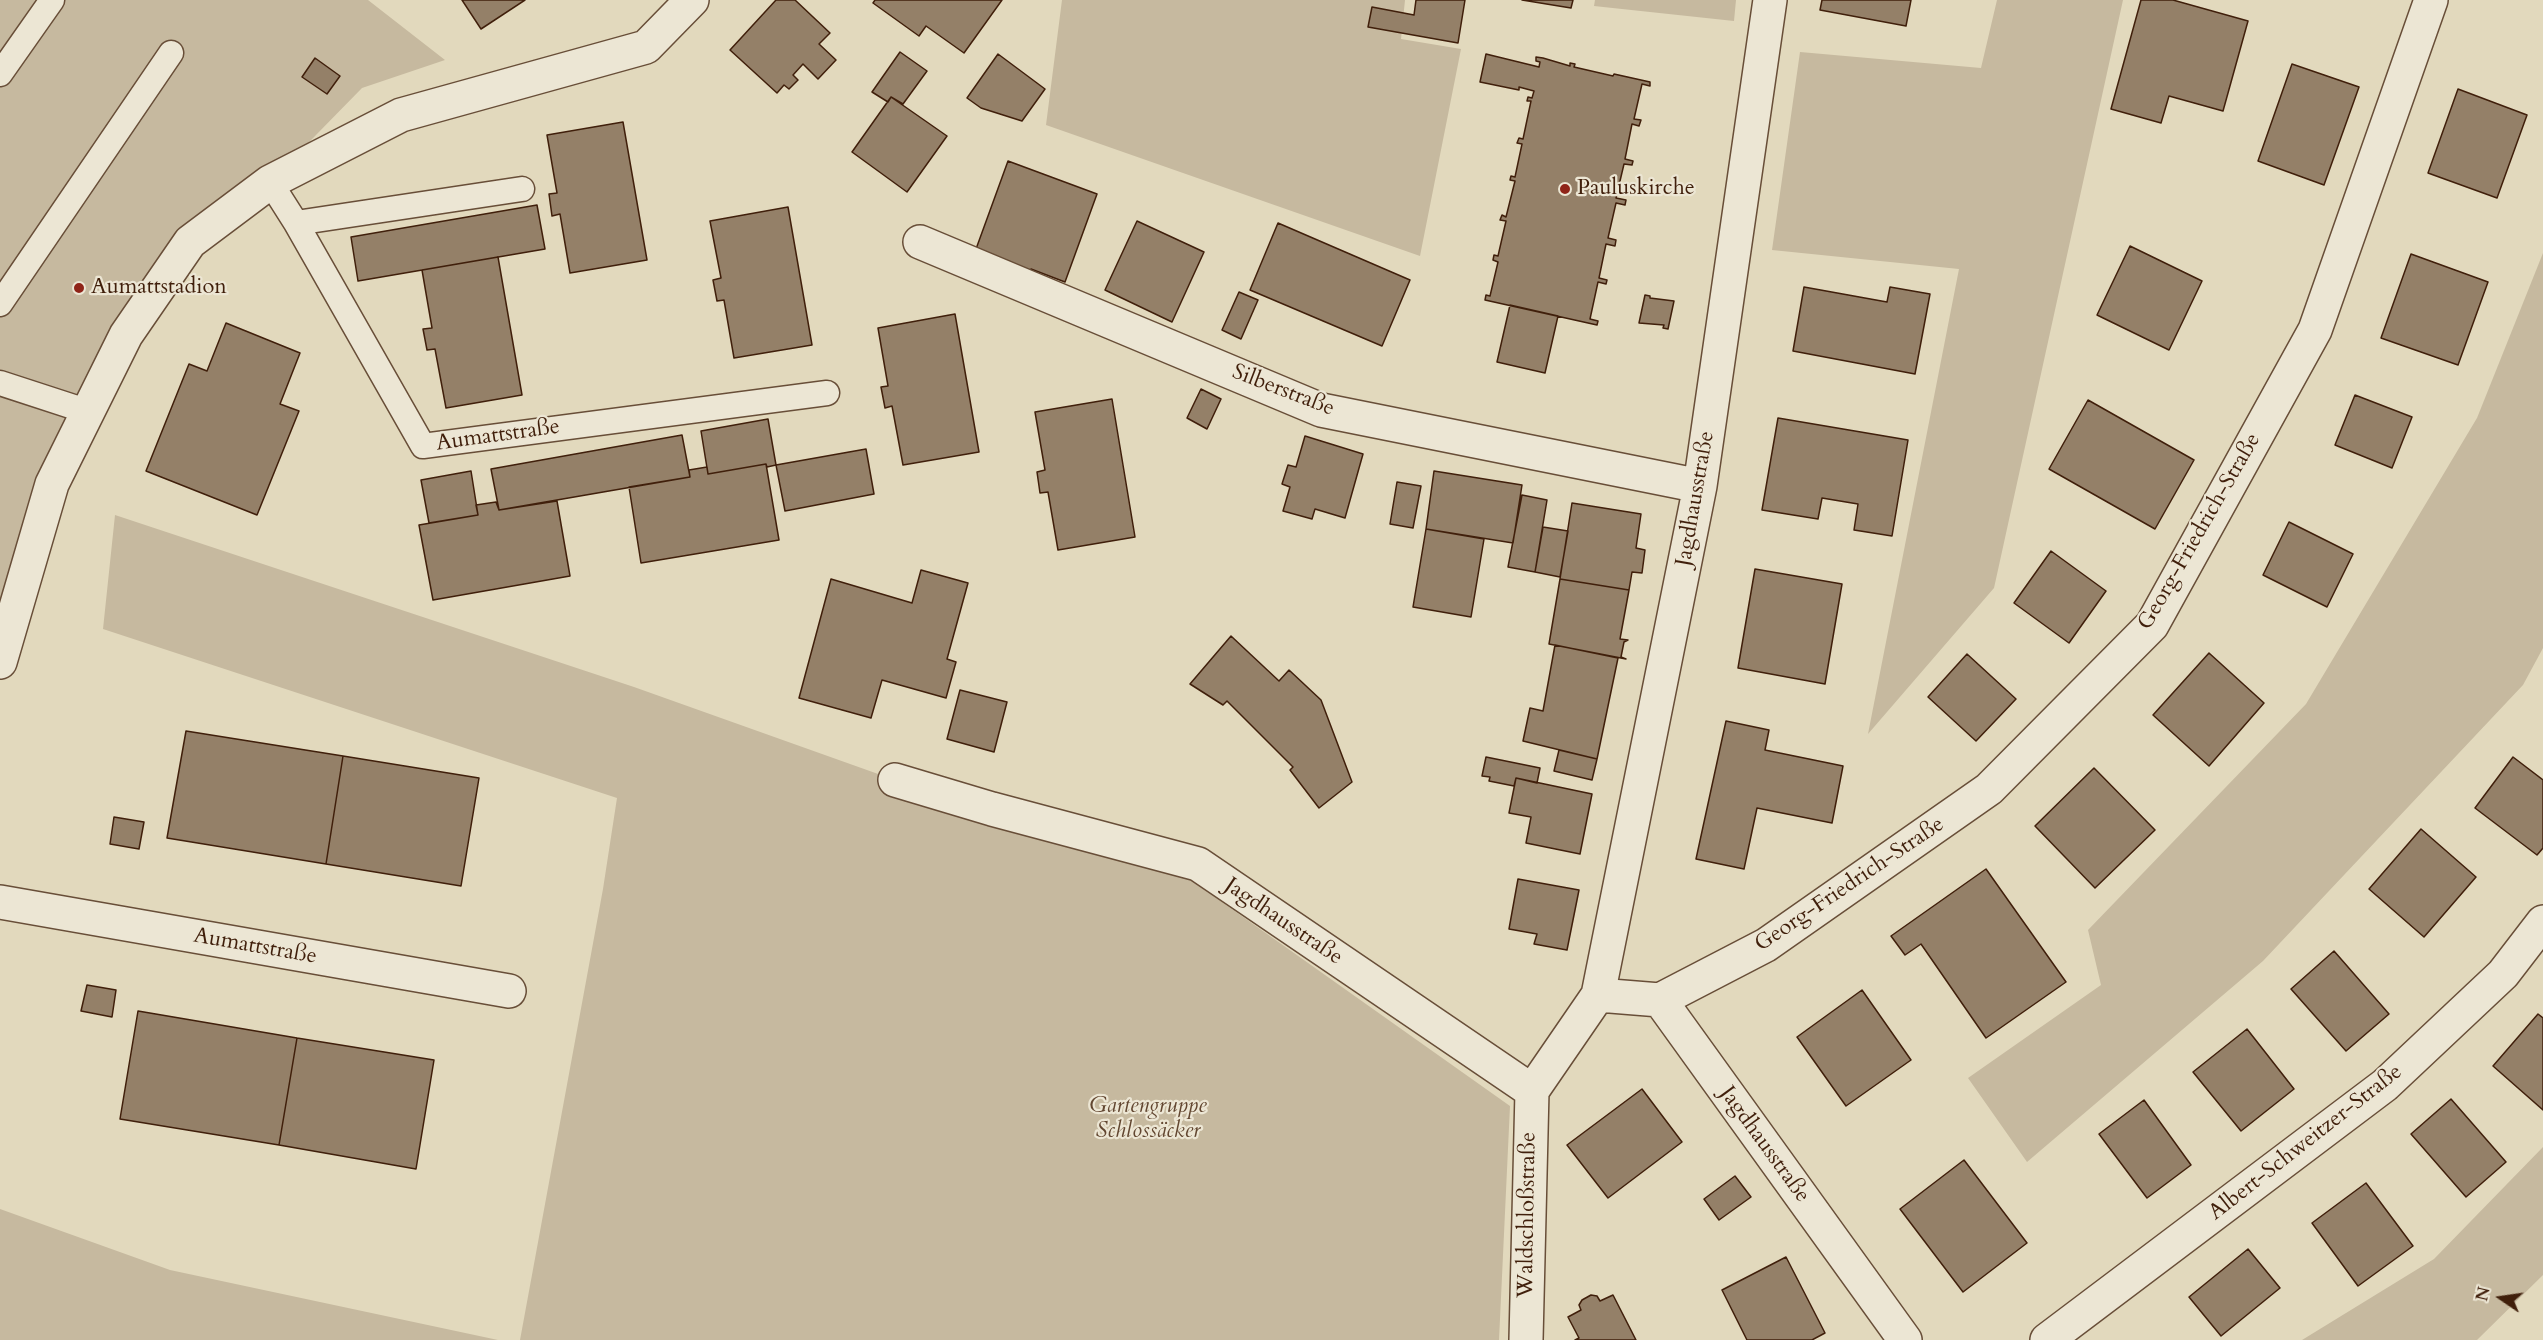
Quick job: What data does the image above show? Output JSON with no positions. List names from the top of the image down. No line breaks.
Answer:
{"streets":{"street":["Silberstraße","Aumattstraße","Jagdhausstraße","Georg-Friedrich-Straße","Albert-Schweitzer-Straße","Waldschloßstraße"]},"crossings":[["Silberstraße","Jagdhausstraße"],["Jagdhausstraße","Georg-Friedrich-Straße"],["Jagdhausstraße","Waldschloßstraße"]],"parks":["Gartengruppe Schlossäcker"],"places":["Pauluskirche","Aumattstadion"],"north":"left"}
